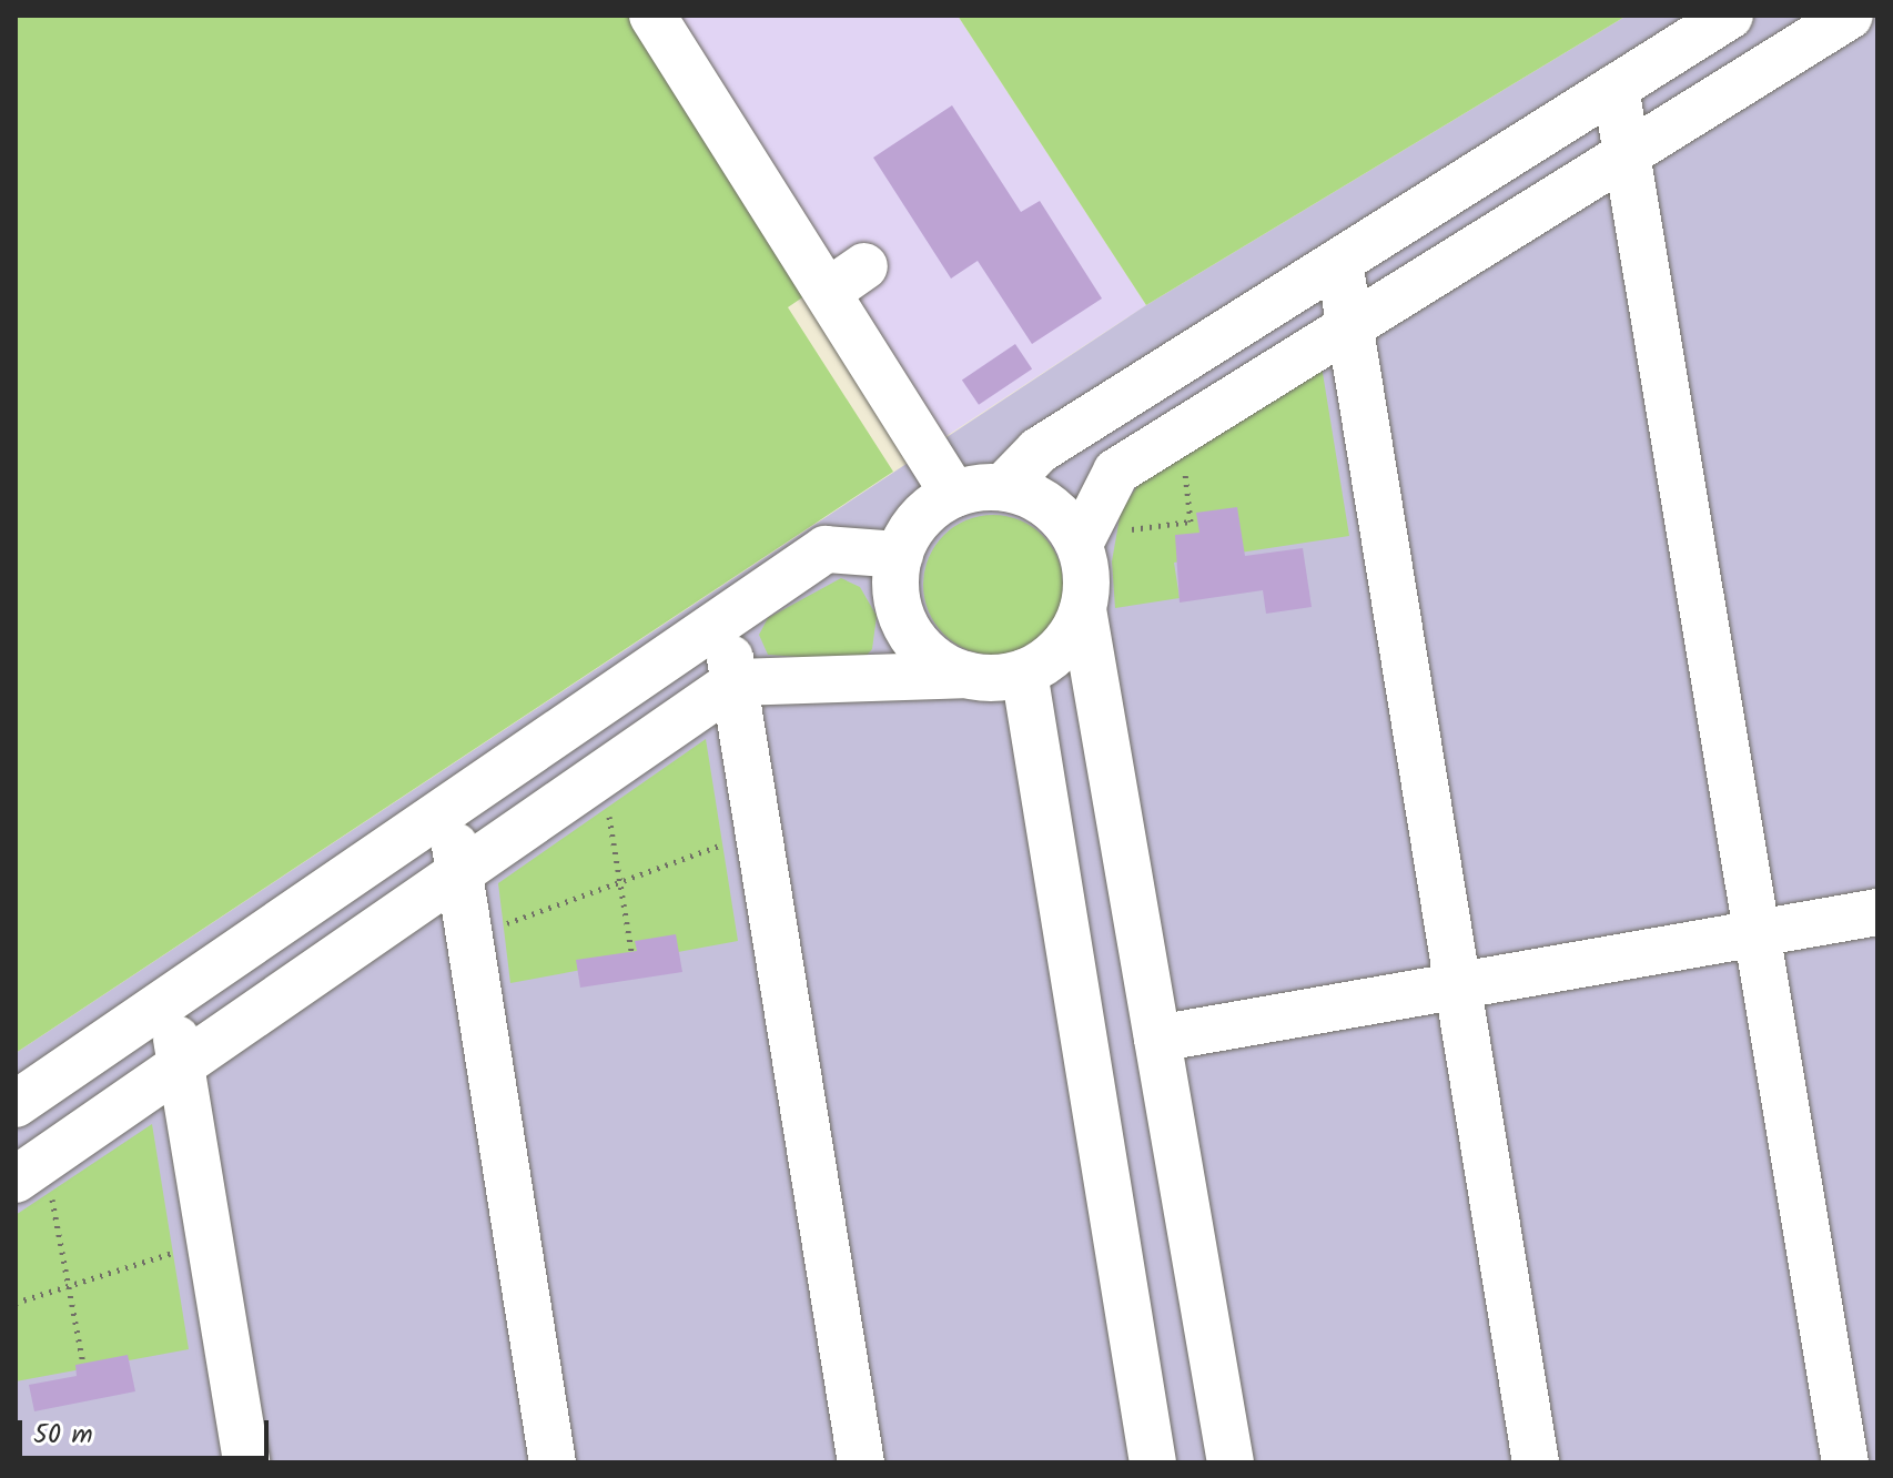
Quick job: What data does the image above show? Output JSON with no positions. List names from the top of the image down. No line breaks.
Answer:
{"scale_bar":"50 m"}
